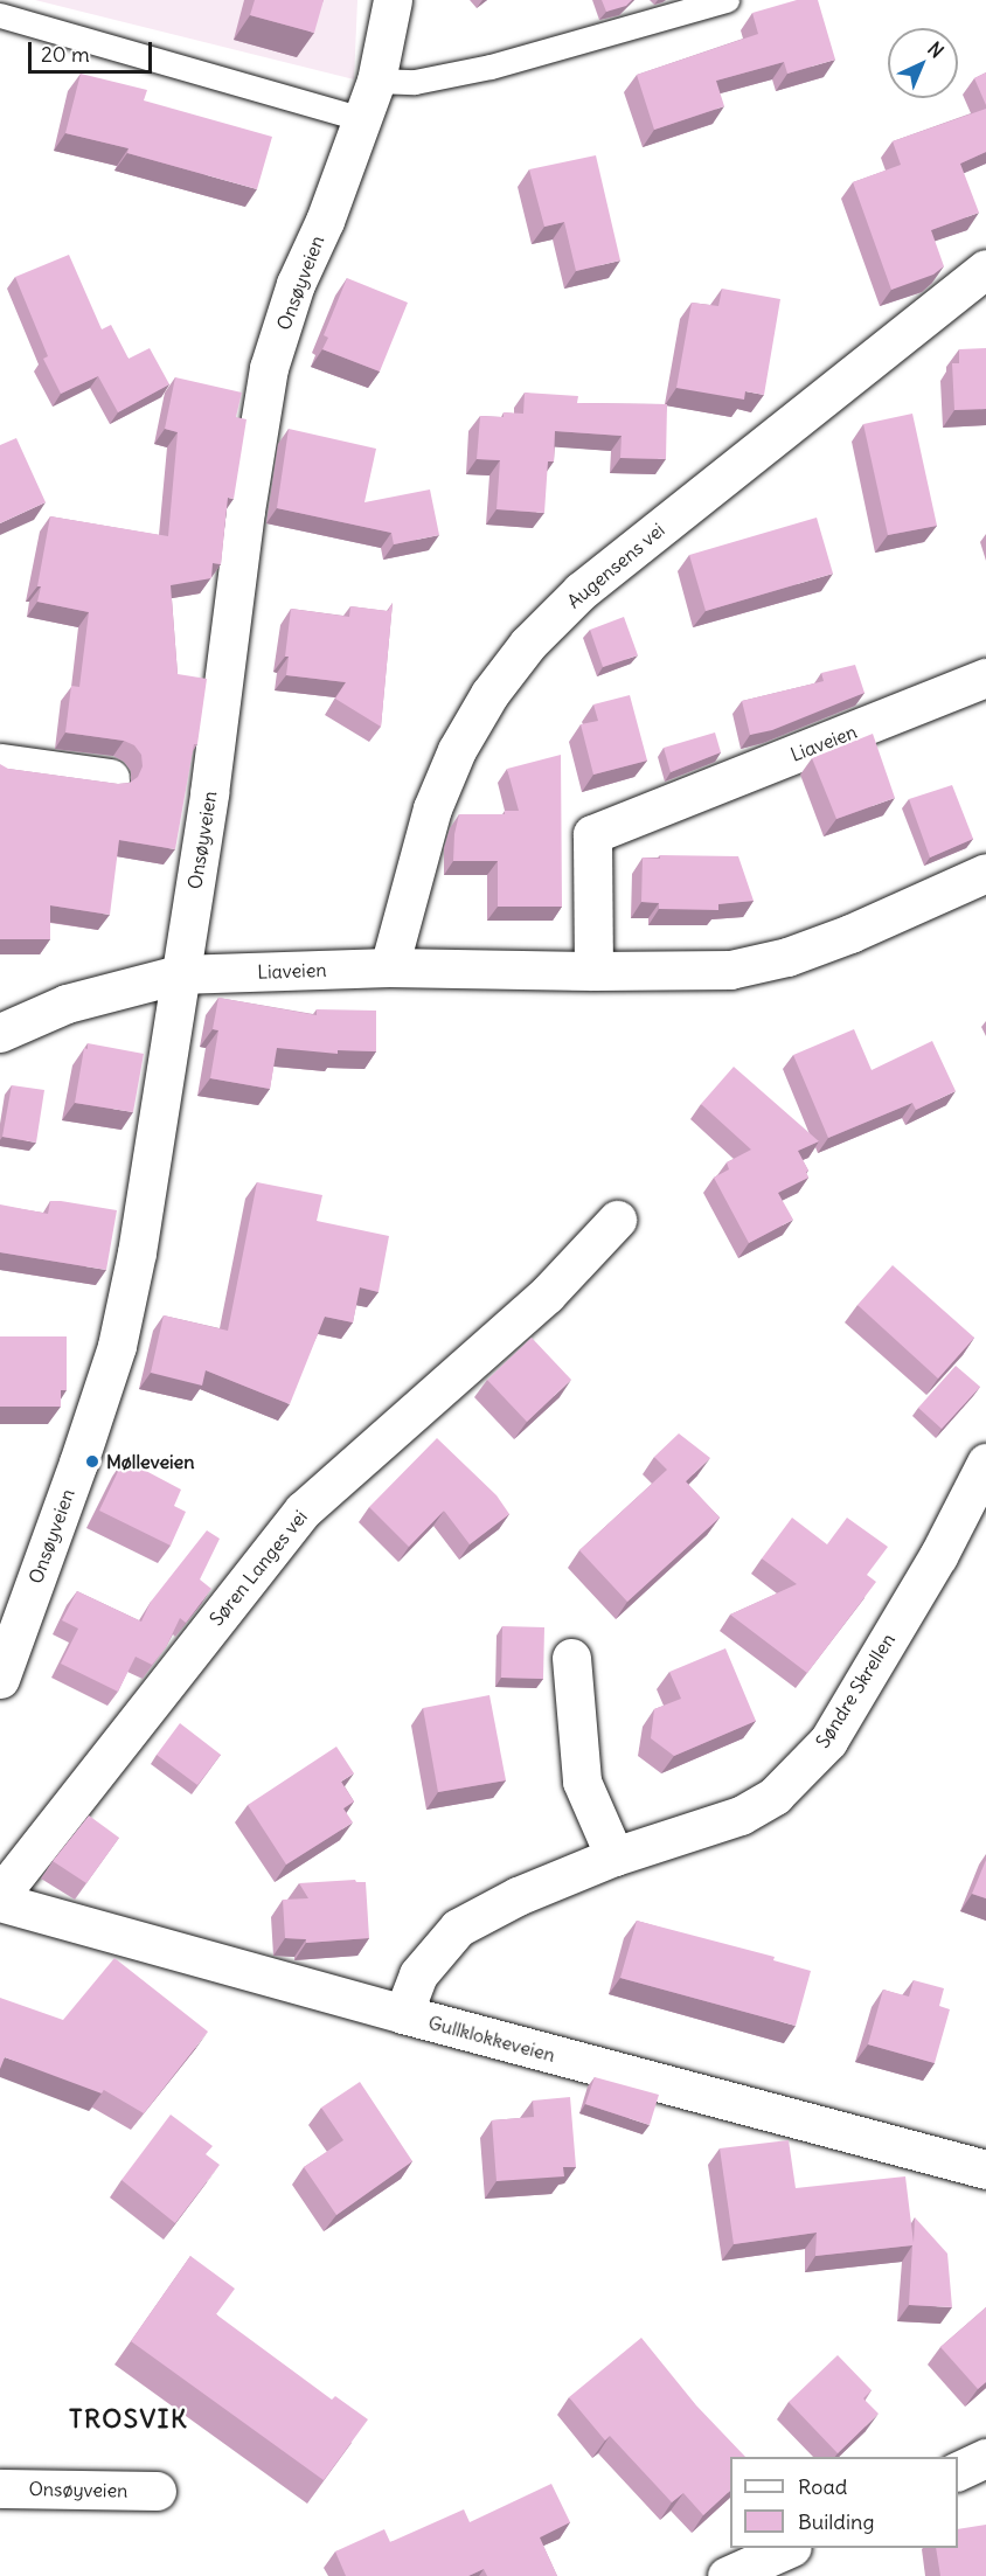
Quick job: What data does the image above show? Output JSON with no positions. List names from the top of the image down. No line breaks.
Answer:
{"streets":{"street":["Onsøyveien","Augensens vei","Liaveien","Søren Langes vei","Søndre Skrellen","Gullklokkeveien"]},"crossings":[["Onsøyveien","Liaveien"],["Augensens vei","Liaveien"],["Søndre Skrellen","Gullklokkeveien"]],"districts":["TROSVIK"],"places":["Mølleveien"],"legend":["Road","Building"],"scale_bar":"20 m","north":"top right"}
